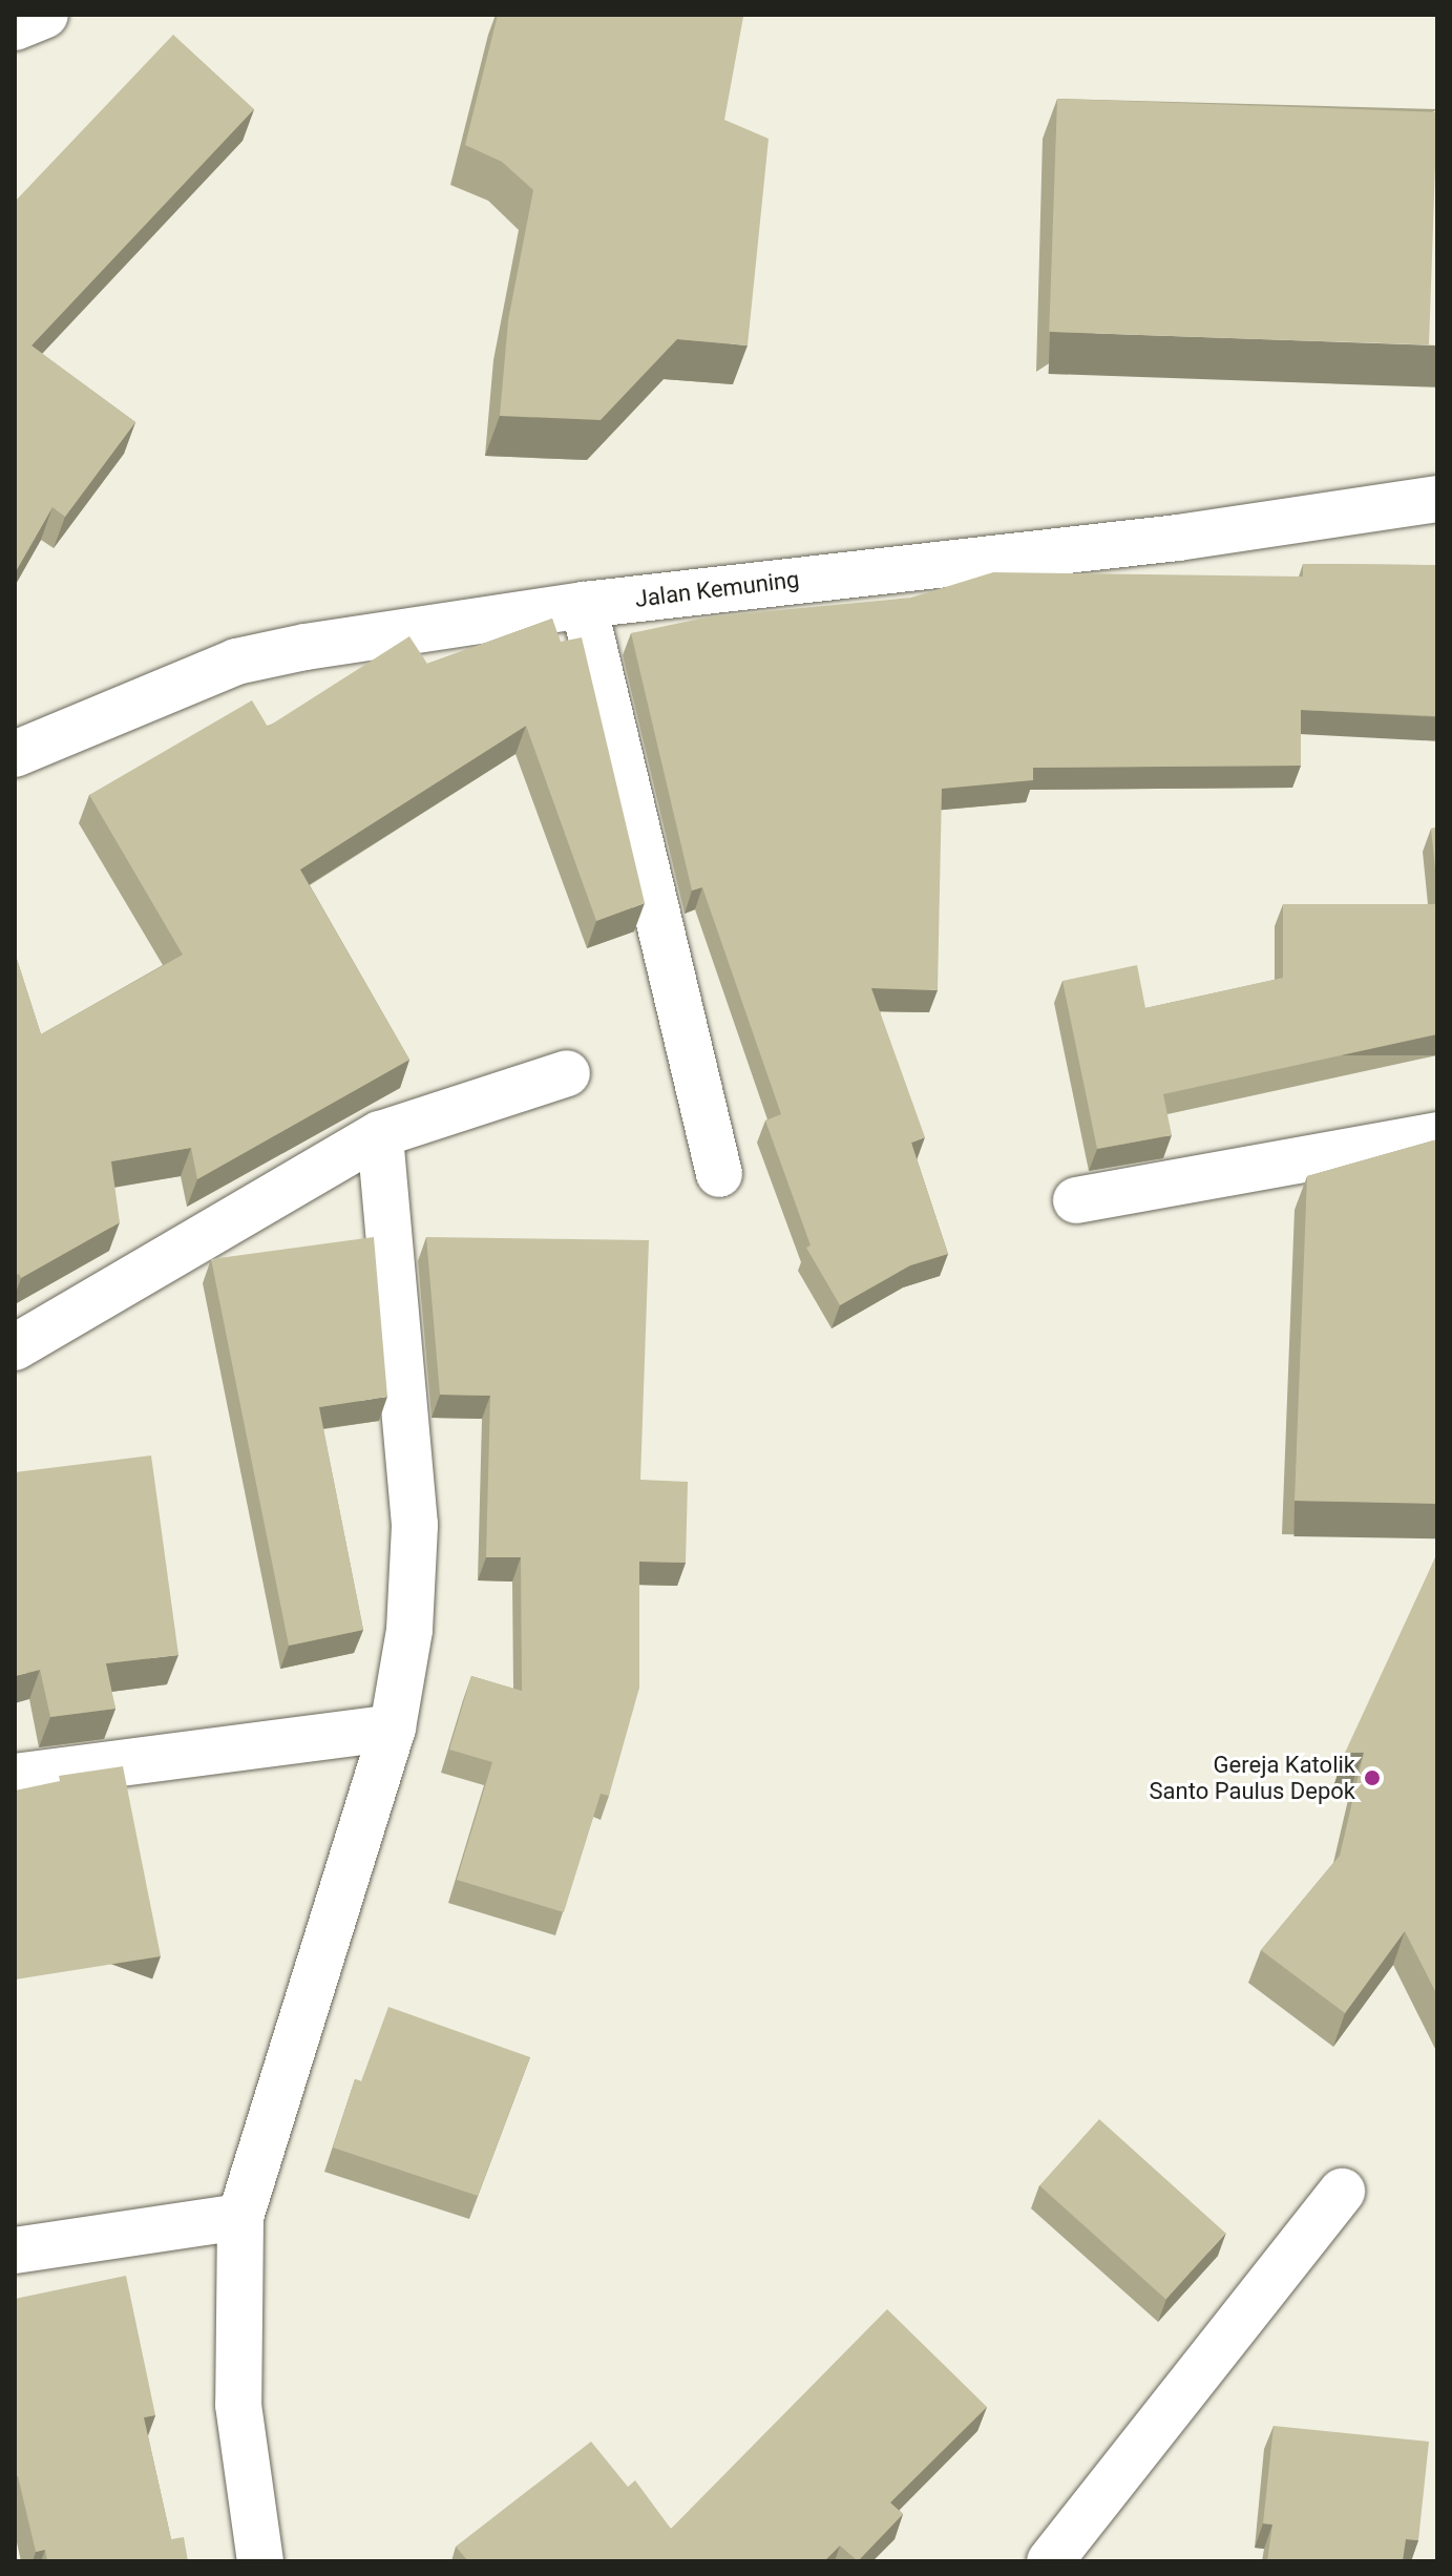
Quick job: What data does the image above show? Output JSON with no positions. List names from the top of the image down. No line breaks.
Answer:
{"streets":{"street":["Jalan Kemuning"]},"places":["Gereja Katolik Santo Paulus Depok"]}
